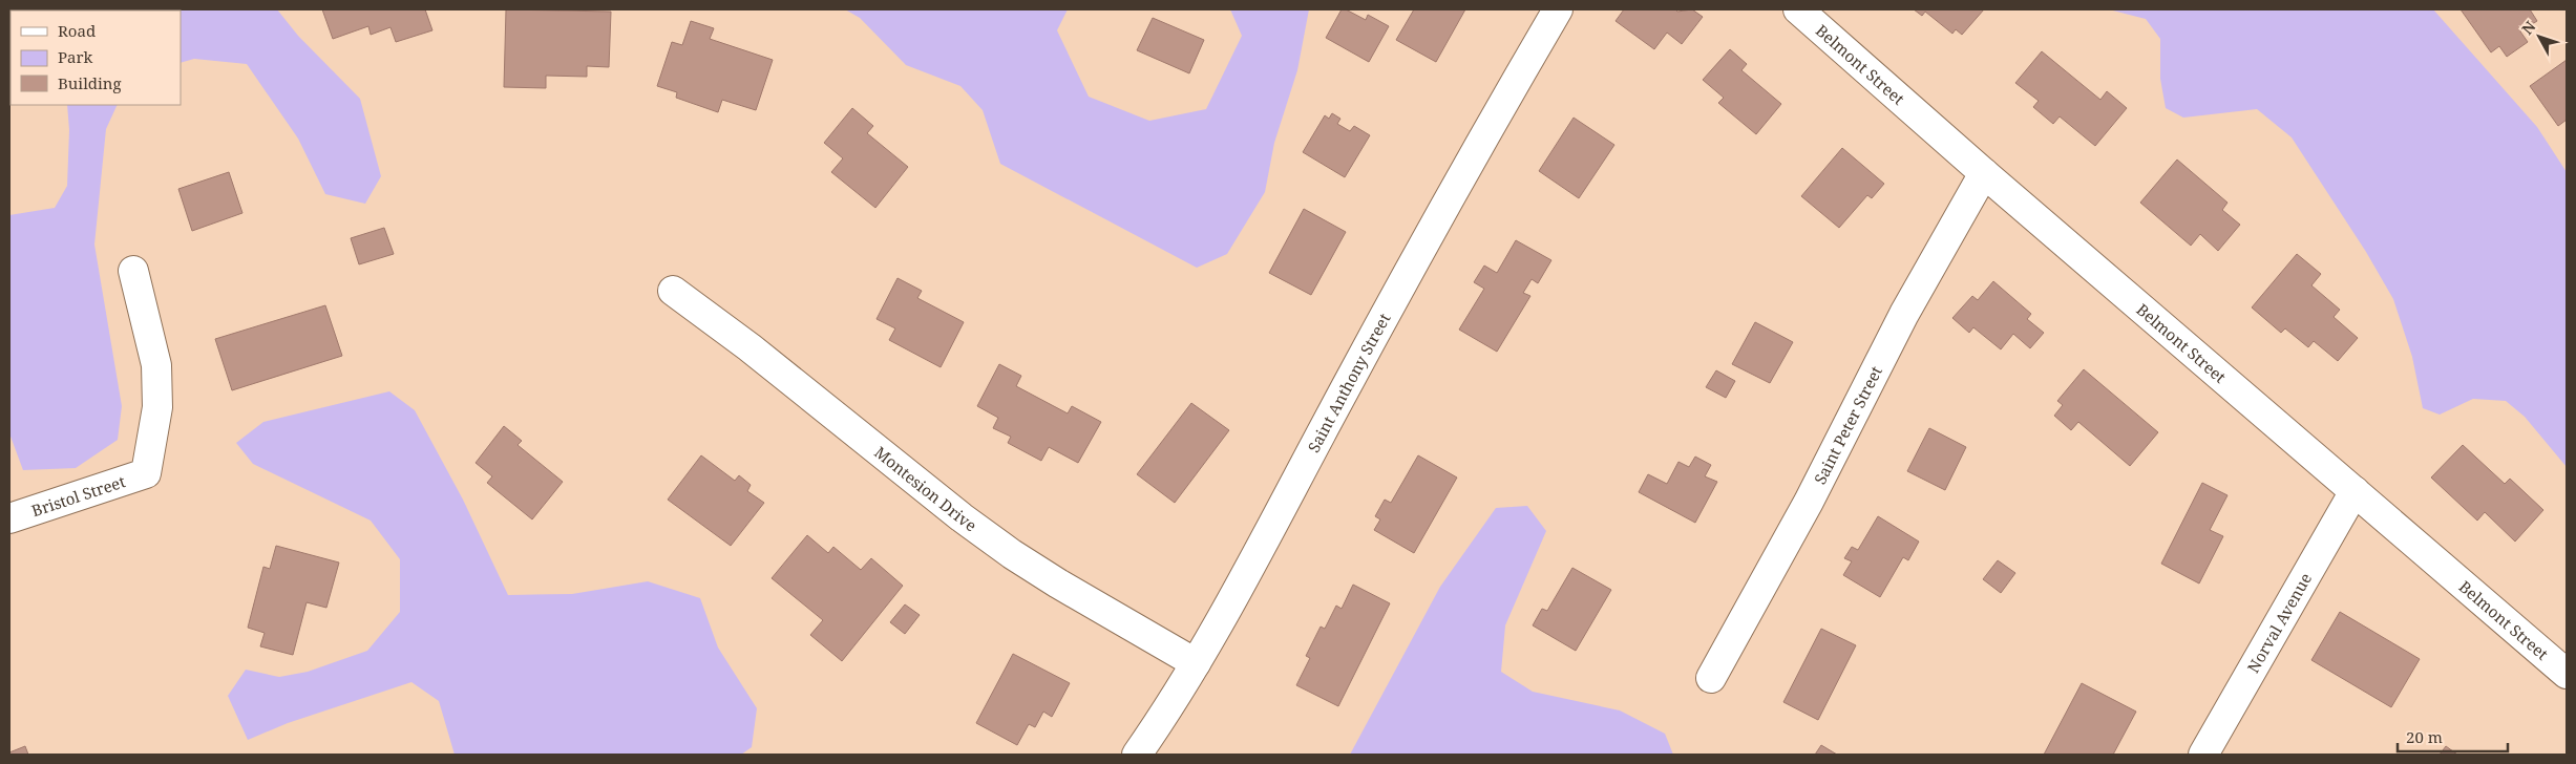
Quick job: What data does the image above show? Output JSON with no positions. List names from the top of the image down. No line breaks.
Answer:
{"streets":{"street":["Belmont Street","Saint Anthony Street","Saint Peter Street","Montesion Drive","Bristol Street","Norval Avenue"]},"crossings":[["Belmont Street","Saint Peter Street"],["Belmont Street","Norval Avenue"],["Saint Anthony Street","Montesion Drive"]],"legend":["Road","Park","Building"],"scale_bar":"20 m","north":"top left"}
